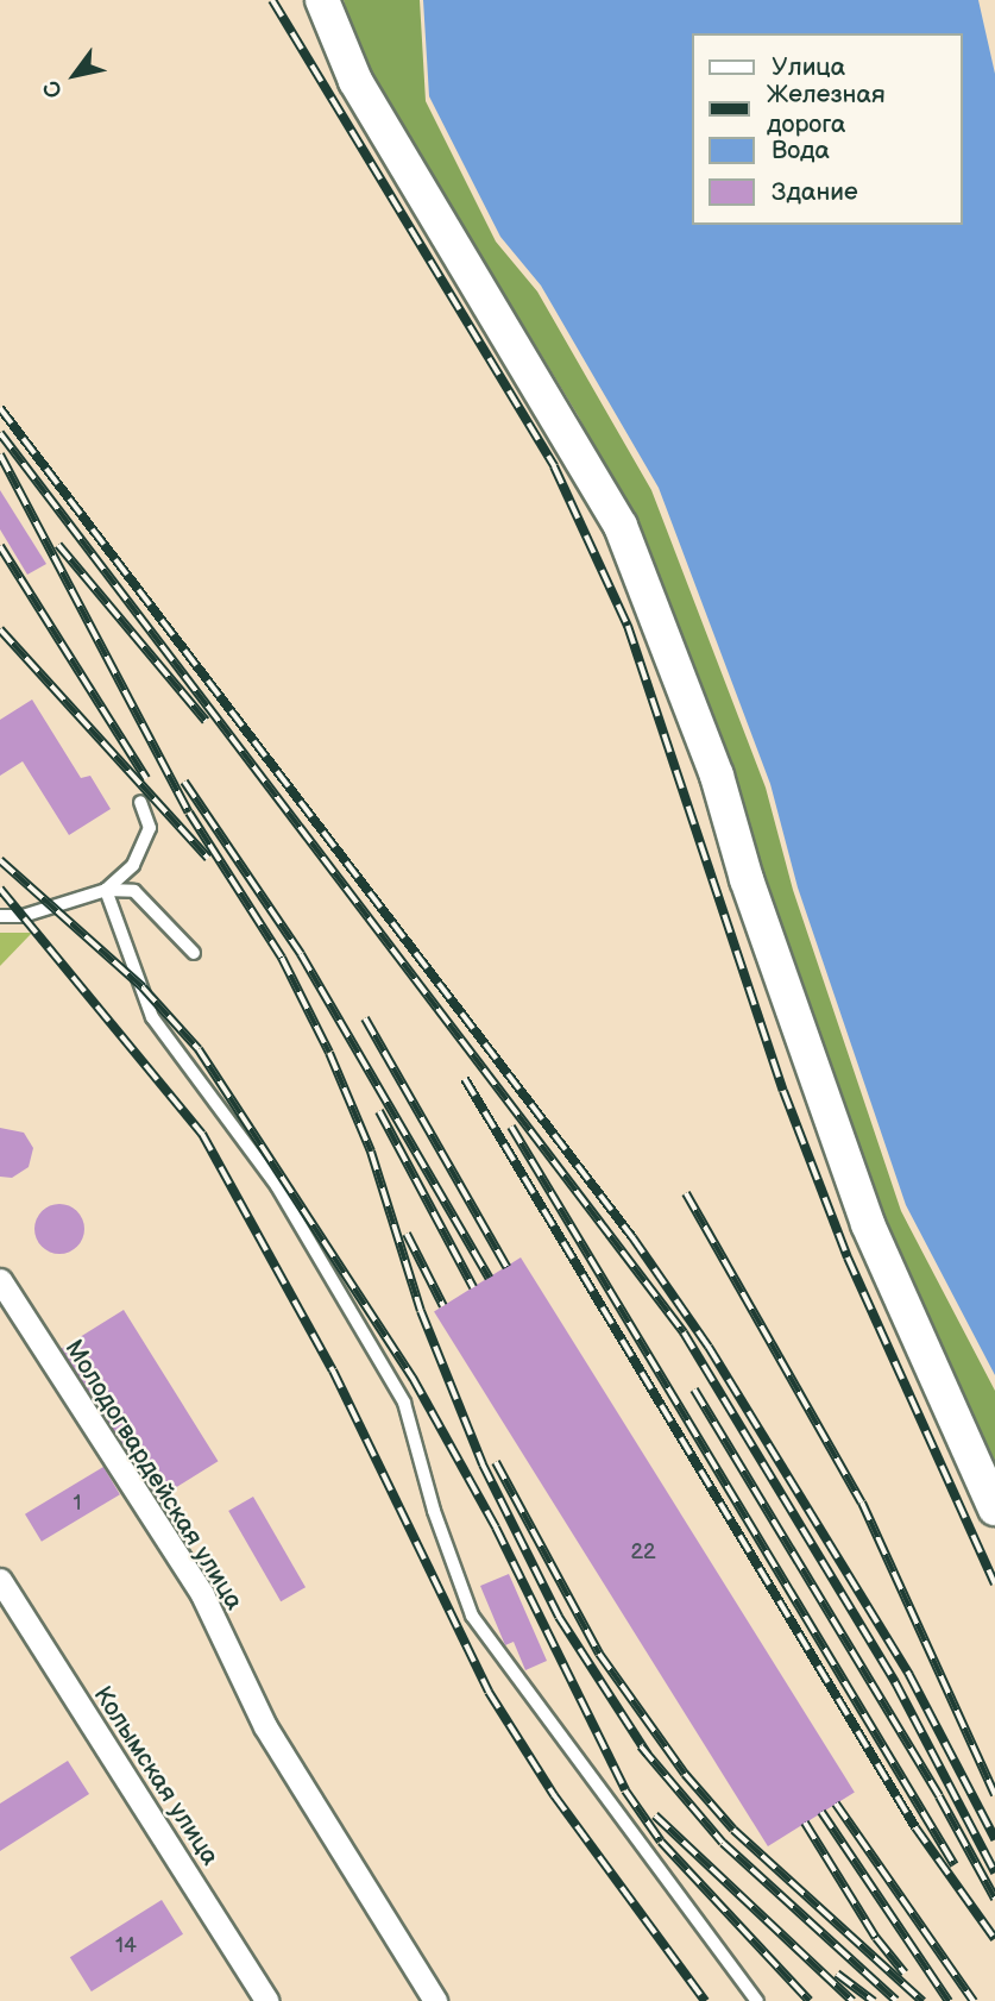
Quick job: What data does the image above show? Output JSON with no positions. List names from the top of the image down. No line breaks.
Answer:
{"streets":{"street":["Молодогвардейская улица","Колымская улица"]},"house_numbers":["1","22","14"],"legend":["Улица","Железная дорога","Вода","Здание"],"north":"bottom left"}
